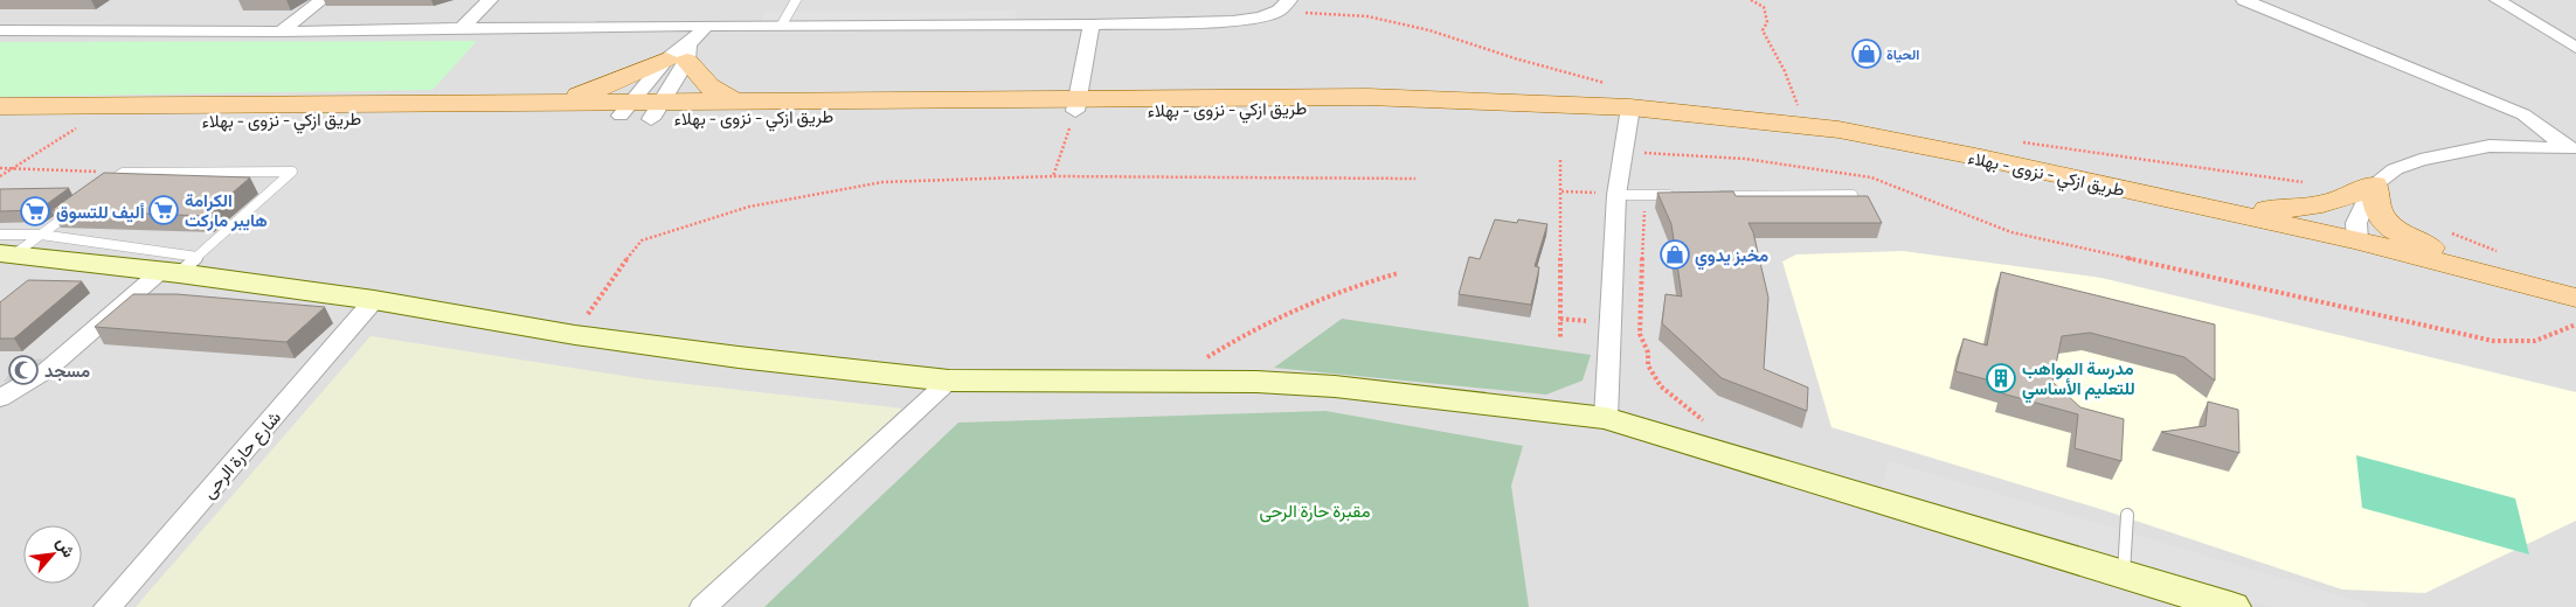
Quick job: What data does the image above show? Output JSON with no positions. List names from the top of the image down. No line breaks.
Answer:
{"streets":{"main road":["طريق ازكي - نزوى - بهلاء"],"street":["شارع حارة الرحى"]},"parks":["مقبرة حارة الرحى"],"places":{"shop":["الحياة","مخبز يدوي"],"supermarket":["الكرامة هايبر ماركت","أليف للتسوق"],"mosque":["مسجد"],"building":["مدرسة المواهب للتعليم الأساسي"]},"north":"top right"}
